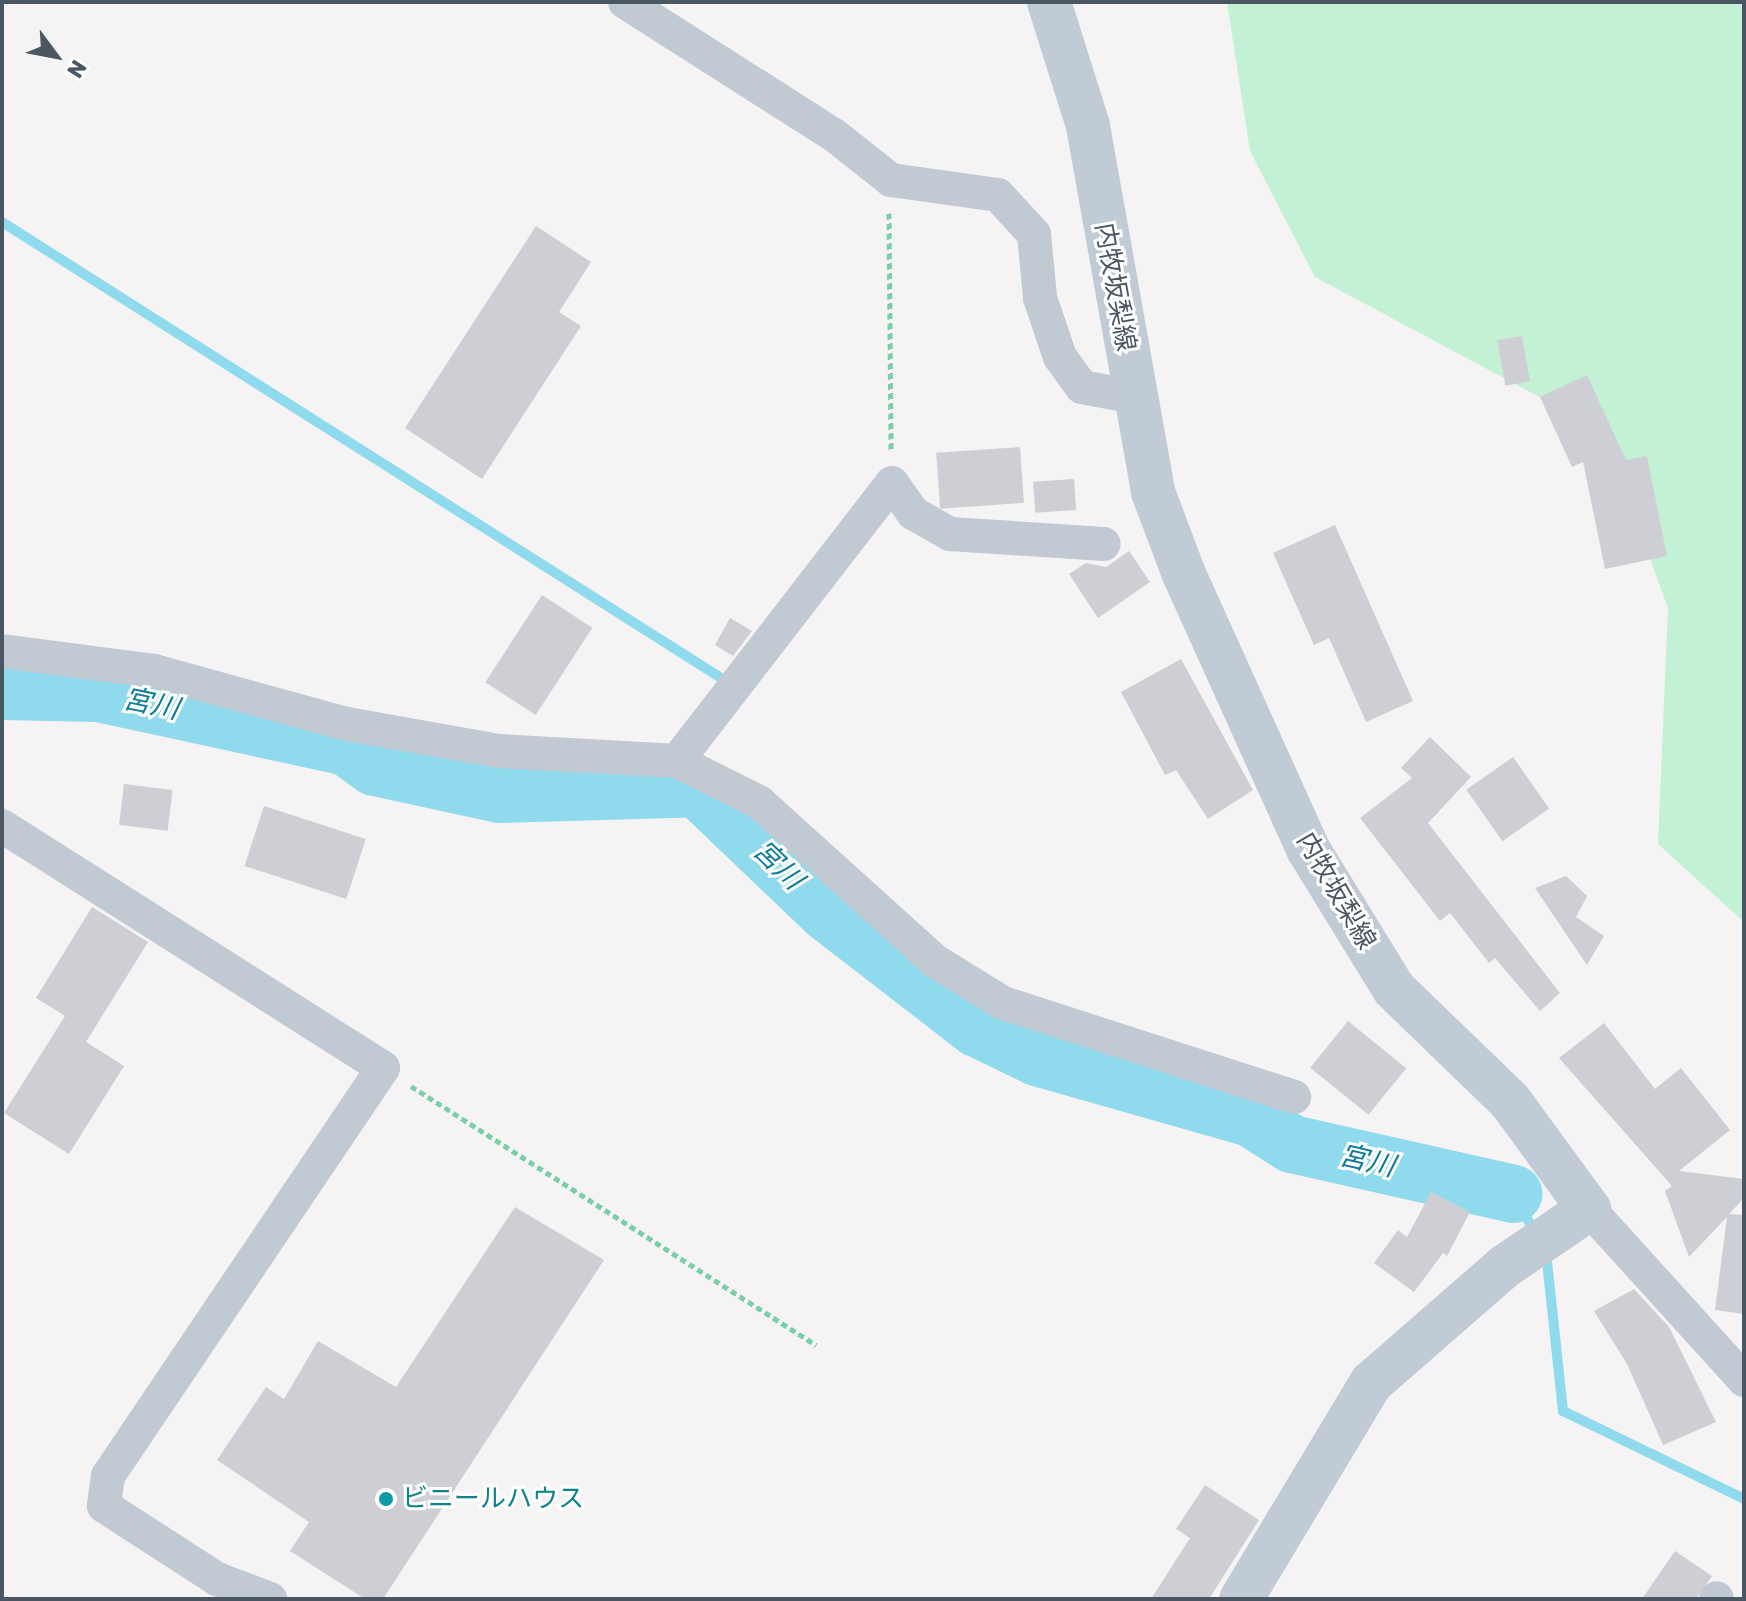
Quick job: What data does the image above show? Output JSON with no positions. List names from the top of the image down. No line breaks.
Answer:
{"streets":{"main road":["内牧坂梨線"]},"water":["宮川"],"places":["ビニールハウス"],"north":"bottom right"}
